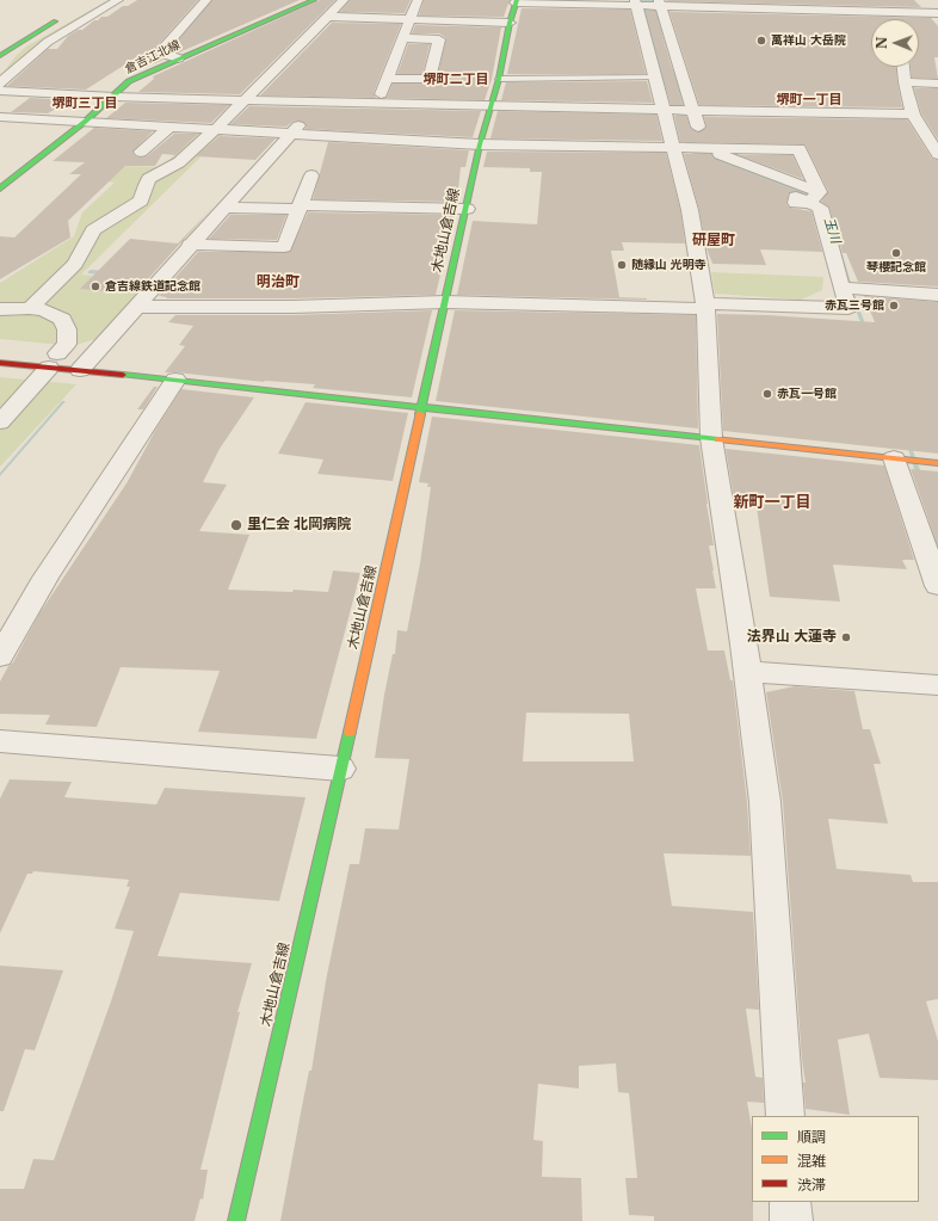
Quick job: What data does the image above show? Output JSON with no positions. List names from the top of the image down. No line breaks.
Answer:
{"streets":{"main road":["倉吉江北線","木地山倉吉線"]},"districts":["堺町二丁目","堺町一丁目","堺町三丁目","研屋町","明治町","新町一丁目"],"water":["玉川"],"places":["萬祥山 大岳院","琴櫻記念館","随縁山 光明寺","倉吉線鉄道記念館","赤瓦三号館","赤瓦一号館","里仁会 北岡病院","法界山 大蓮寺"],"legend":["順調","混雑","渋滞"],"north":"left"}
